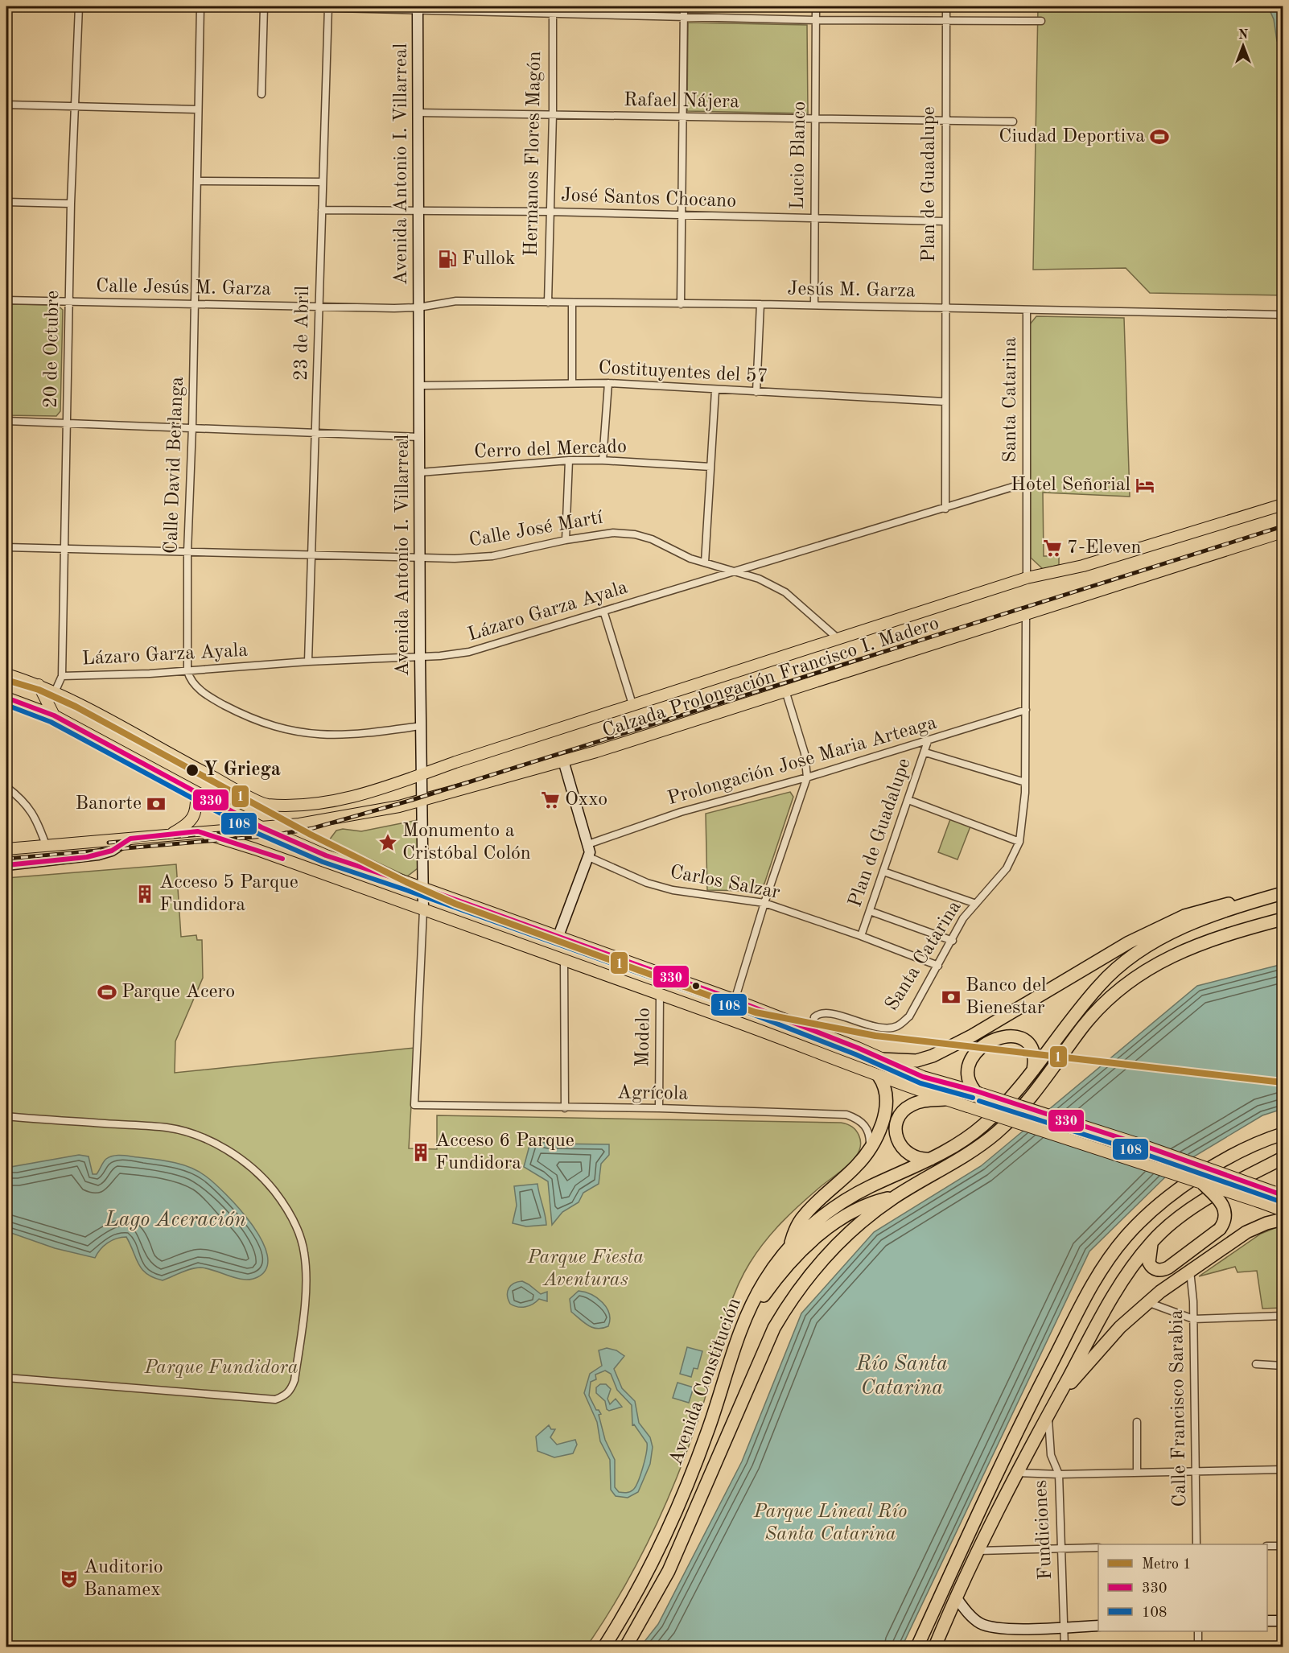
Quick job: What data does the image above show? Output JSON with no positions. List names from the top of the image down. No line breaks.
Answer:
{"streets":{"highway":["Avenida Constitución"],"main road":["Calzada Prolongación Francisco I. Madero"],"street":["Rafael Nájera","Hermanos Flores Magón","Lucio Blanco","Avenida Antonio I. Villarreal","Plan de Guadalupe","José Santos Chocano","Calle Jesús M. Garza","Jesús M. Garza","23 de Abril","20 de Octubre","Costituyentes del 57","Santa Catarina","Cerro del Mercado","Calle David Berlanga","Calle José Martí","Lázaro Garza Ayala","Prolongación Jose Maria Arteaga","Carlos Salzar","Modelo","Agrícola","Calle Francisco Sarabia","Fundiciones"]},"crossings":[["Rafael Nájera","Hermanos Flores Magón"],["Rafael Nájera","Lucio Blanco"],["Rafael Nájera","Avenida Antonio I. Villarreal"],["Rafael Nájera","Plan de Guadalupe"],["Hermanos Flores Magón","José Santos Chocano"],["Hermanos Flores Magón","Jesús M. Garza"],["Lucio Blanco","José Santos Chocano"],["Lucio Blanco","Jesús M. Garza"],["Avenida Antonio I. Villarreal","José Santos Chocano"],["Avenida Antonio I. Villarreal","Calle Jesús M. Garza"],["Avenida Antonio I. Villarreal","Jesús M. Garza"],["Avenida Antonio I. Villarreal","Costituyentes del 57"],["Avenida Antonio I. Villarreal","Cerro del Mercado"],["Avenida Antonio I. Villarreal","Calle José Martí"],["Avenida Antonio I. Villarreal","Lázaro Garza Ayala"],["Avenida Antonio I. Villarreal","Calzada Prolongación Francisco I. Madero"],["Avenida Antonio I. Villarreal","Agrícola"],["Plan de Guadalupe","José Santos Chocano"],["Plan de Guadalupe","Jesús M. Garza"],["Plan de Guadalupe","Costituyentes del 57"],["Plan de Guadalupe","Lázaro Garza Ayala"],["Plan de Guadalupe","Prolongación Jose Maria Arteaga"],["Plan de Guadalupe","Carlos Salzar"],["José Santos Chocano","23 de Abril"],["Calle Jesús M. Garza","Jesús M. Garza"],["Calle Jesús M. Garza","23 de Abril"],["Calle Jesús M. Garza","20 de Octubre"],["Calle Jesús M. Garza","Calle David Berlanga"],["Jesús M. Garza","Santa Catarina"],["23 de Abril","Calle José Martí"],["23 de Abril","Lázaro Garza Ayala"],["20 de Octubre","Calle José Martí"],["20 de Octubre","Lázaro Garza Ayala"],["20 de Octubre","Calzada Prolongación Francisco I. Madero"],["Santa Catarina","Lázaro Garza Ayala"],["Santa Catarina","Calzada Prolongación Francisco I. Madero"],["Santa Catarina","Prolongación Jose Maria Arteaga"],["Santa Catarina","Carlos Salzar"],["Calle David Berlanga","Calle José Martí"],["Calle David Berlanga","Lázaro Garza Ayala"],["Calle José Martí","Lázaro Garza Ayala"],["Calle José Martí","Calzada Prolongación Francisco I. Madero"],["Modelo","Agrícola"]],"water":["Lago Aceración","Río Santa Catarina"],"parks":["Parque Fiesta Aventuras","Parque Fundidora","Parque Lineal Río Santa Catarina"],"places":{"sports":["Ciudad Deportiva","Parque Acero"],"fuel station":["Fullok"],"hotel":["Hotel Señorial"],"supermarket":["7-Eleven","Oxxo"],"other":["Y Griega"],"bank":["Banorte","Banco del Bienestar"],"place":["Monumento a Cristóbal Colón"],"building":["Acceso 5 Parque Fundidora","Acceso 6 Parque Fundidora"],"theatre":["Auditorio Banamex"]},"lines":["metro line 1","transit line 330","transit line 108"],"legend":["Metro 1","330","108"],"north":"top"}
